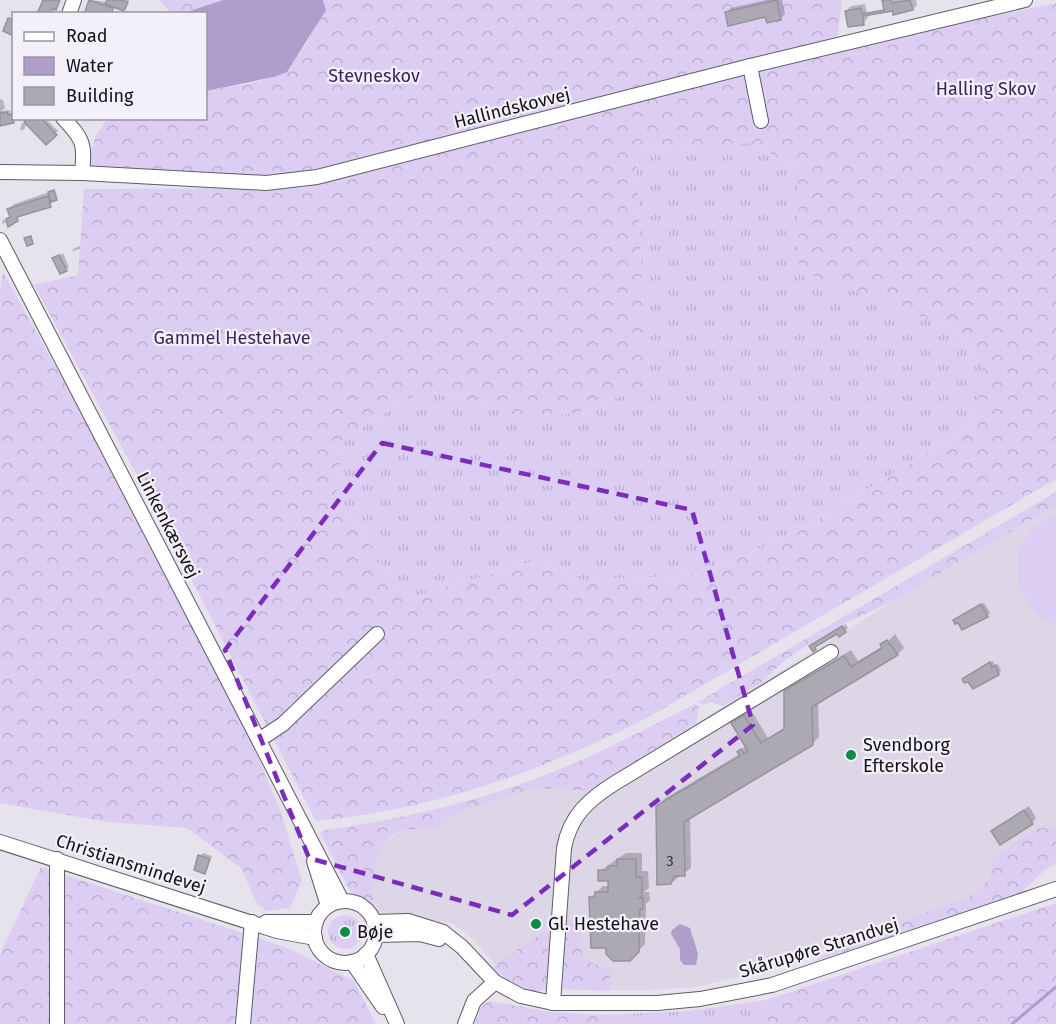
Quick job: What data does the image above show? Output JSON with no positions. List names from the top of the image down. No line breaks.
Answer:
{"streets":{"street":["Hallindskovvej","Linkenkærsvej","Christiansmindevej","Skårupøre Strandvej"]},"crossings":[["Linkenkærsvej","Christiansmindevej"],["Linkenkærsvej","Skårupøre Strandvej"],["Christiansmindevej","Skårupøre Strandvej"]],"parks":["Stevneskov","Halling Skov","Gammel Hestehave"],"places":["Svendborg Efterskole","Gl. Hestehave","Bøje"],"house_numbers":["3"],"legend":["Road","Water","Building"]}
